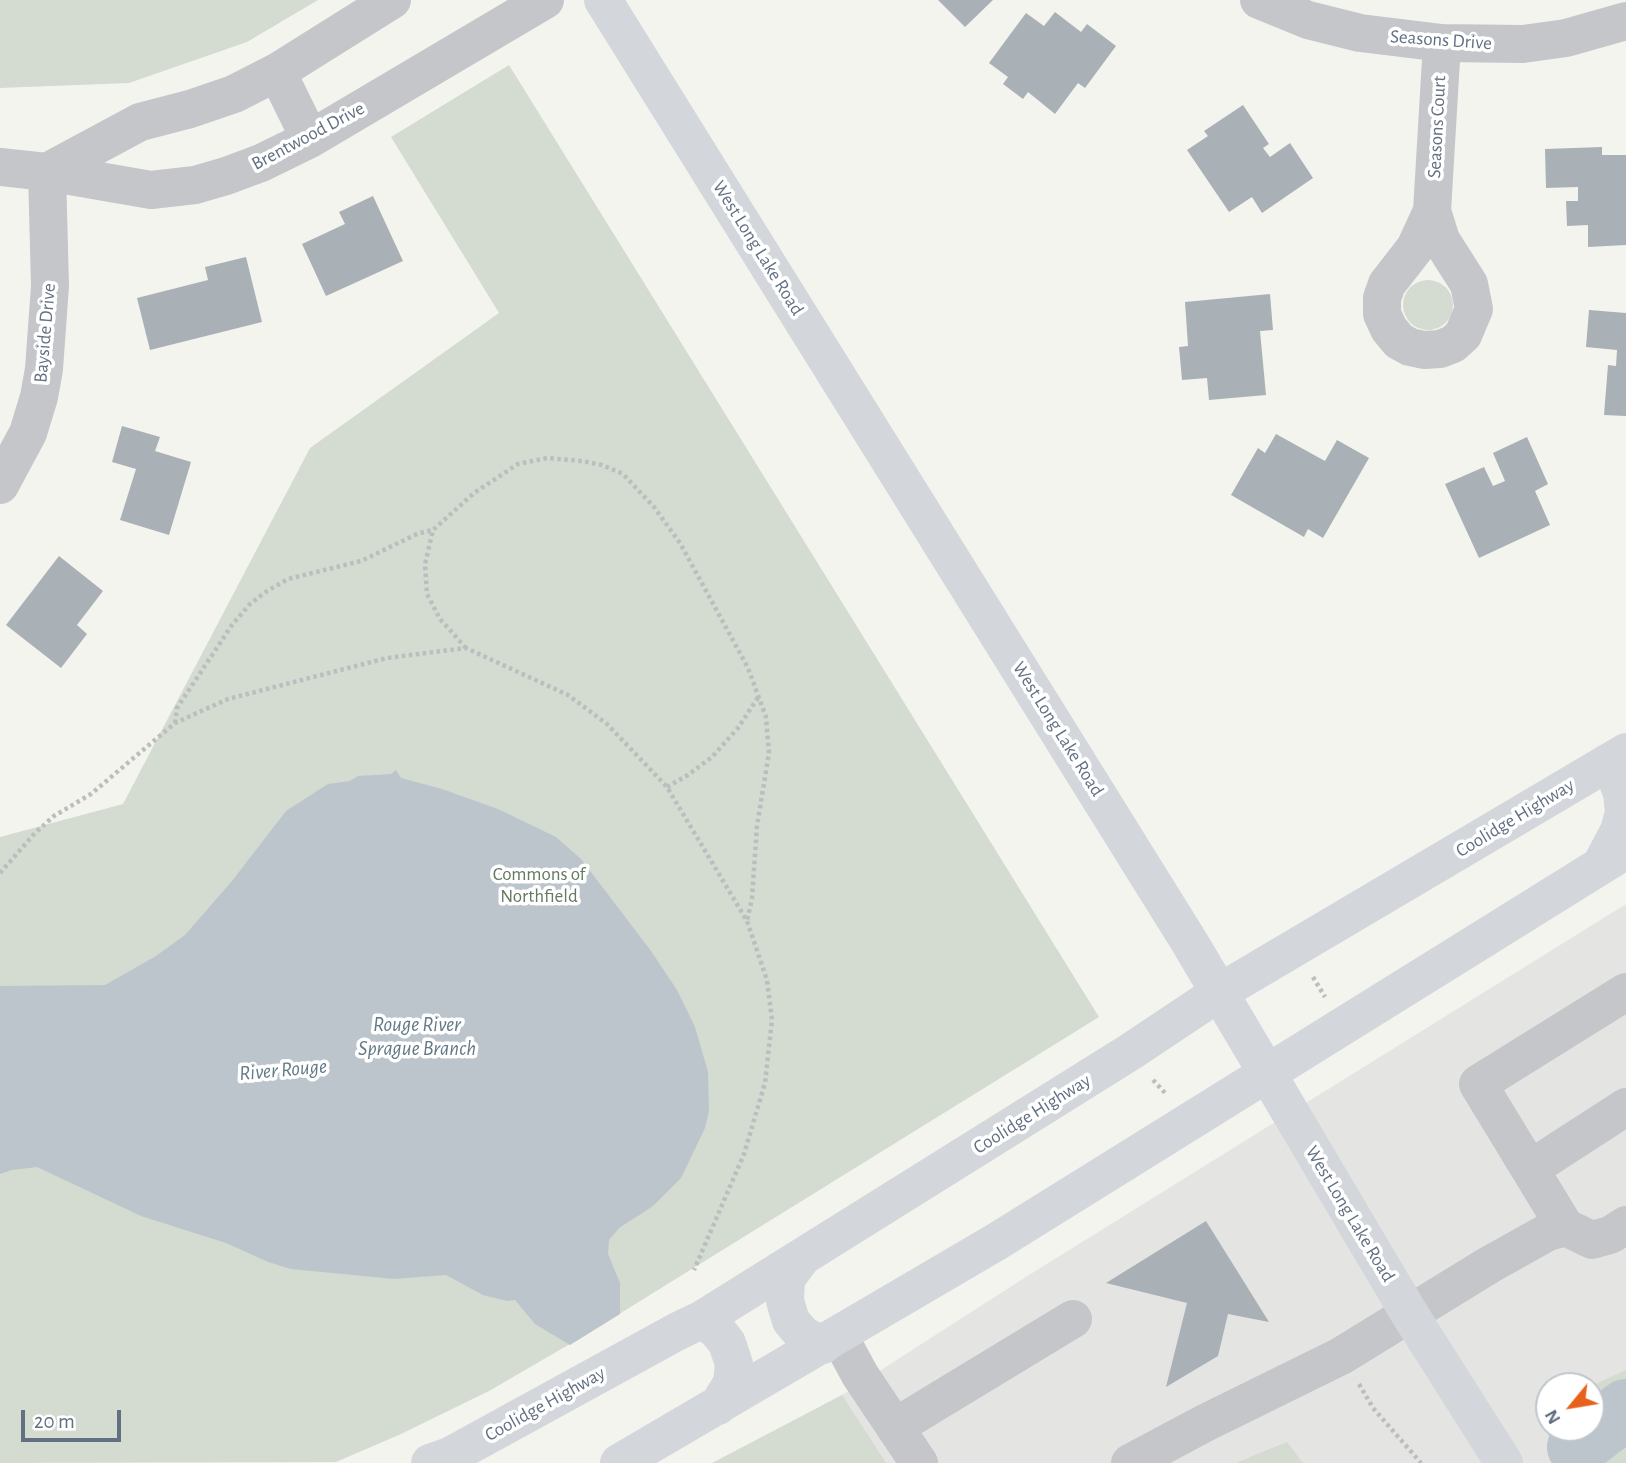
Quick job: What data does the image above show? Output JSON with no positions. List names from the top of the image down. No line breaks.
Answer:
{"streets":{"main road":["West Long Lake Road","Coolidge Highway"],"street":["Seasons Drive","Seasons Court","Brentwood Drive","Bayside Drive"]},"crossings":[["Seasons Drive","Seasons Court"],["Brentwood Drive","Bayside Drive"],["West Long Lake Road","Coolidge Highway"]],"water":["Rouge River Sprague Branch","River Rouge"],"parks":["Commons of Northfield"],"scale_bar":"20 m","north":"bottom left"}
